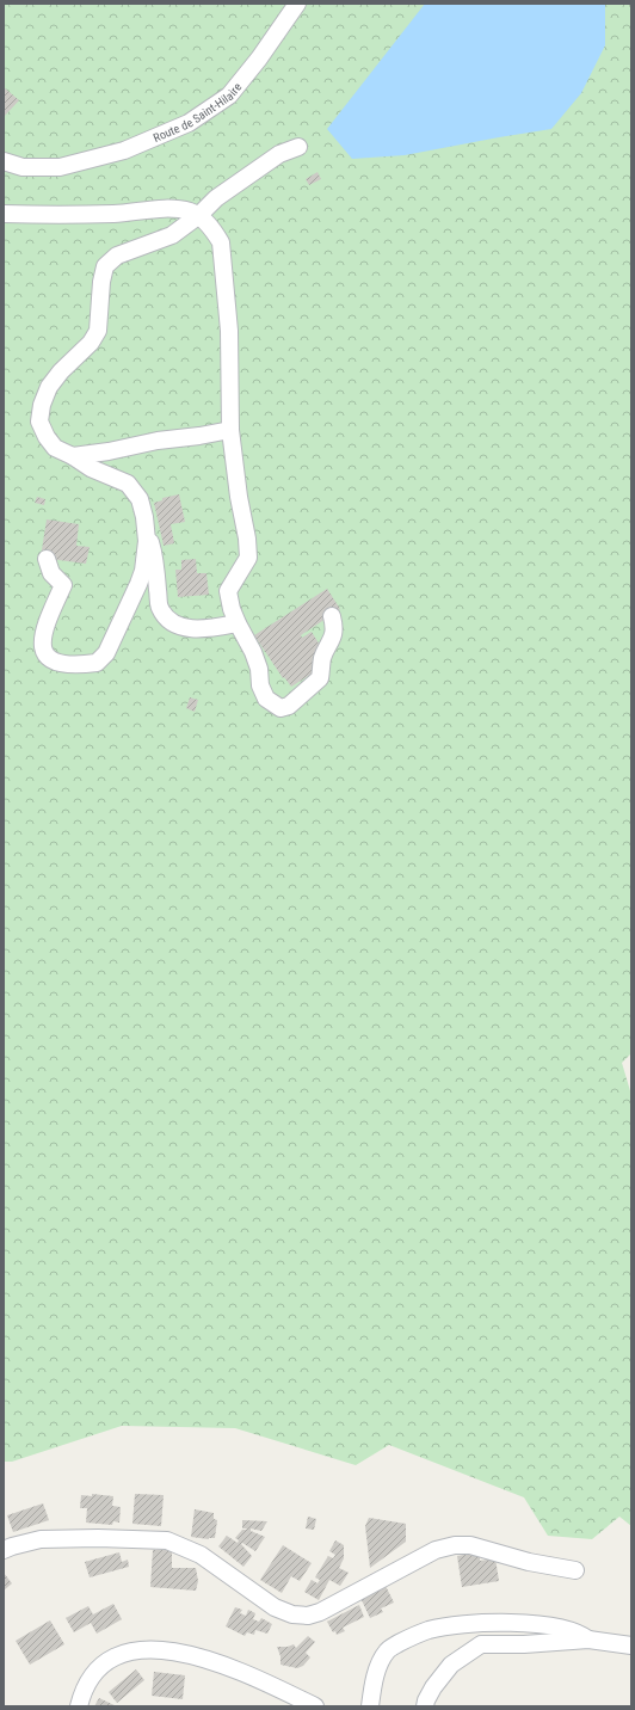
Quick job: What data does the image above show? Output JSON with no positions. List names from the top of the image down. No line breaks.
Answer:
{"streets":{"street":["Route de Saint-Hilaire"]}}
